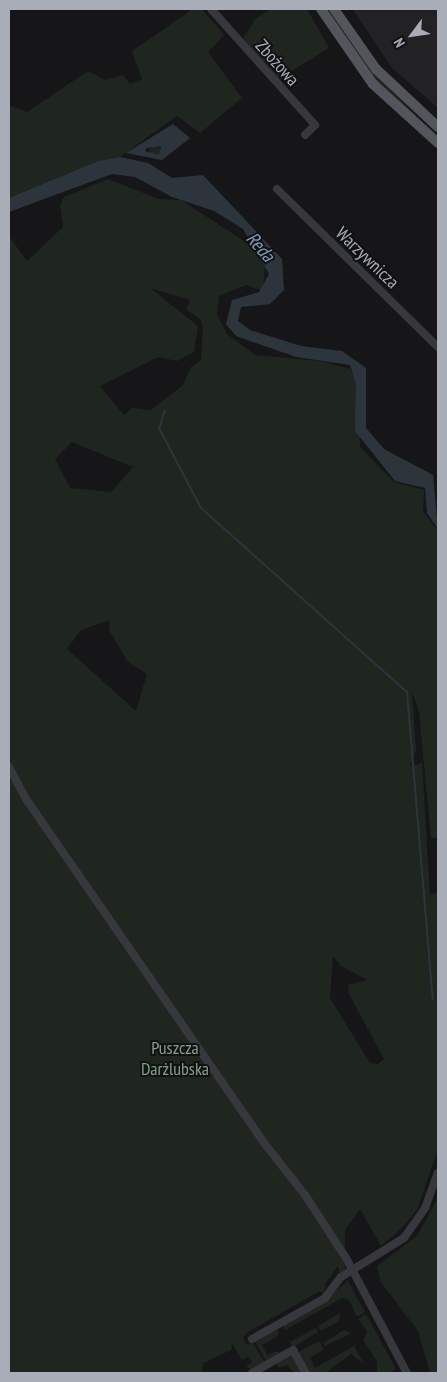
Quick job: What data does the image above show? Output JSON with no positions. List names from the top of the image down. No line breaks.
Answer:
{"streets":{"street":["Zbożowa","Warzywnicza"]},"water":["Reda"],"parks":["Puszcza Darżlubska"],"north":"bottom left"}
